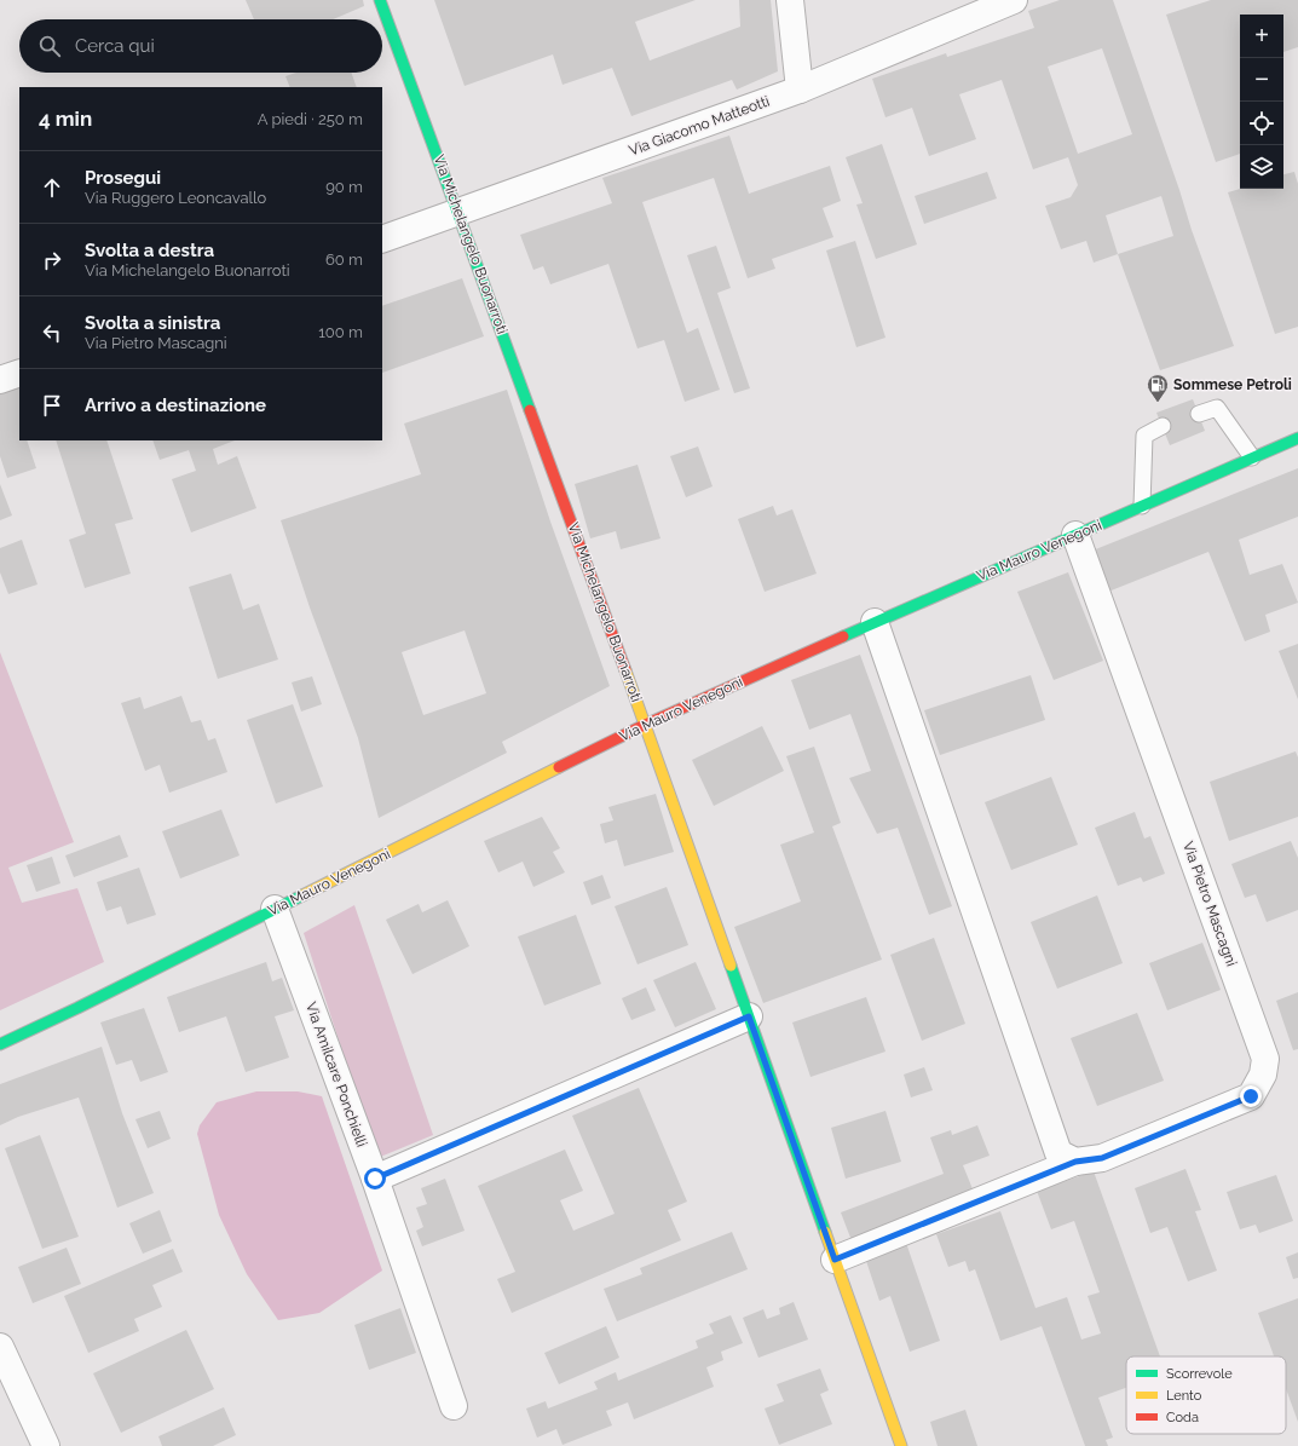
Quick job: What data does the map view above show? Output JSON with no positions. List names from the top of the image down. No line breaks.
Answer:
{"streets":{"street":["Via Giacomo Matteotti","Via Michelangelo Buonarroti","Via Mauro Venegoni","Via Pietro Mascagni","Via Amilcare Ponchielli"]},"crossings":[["Via Giacomo Matteotti","Via Michelangelo Buonarroti"],["Via Michelangelo Buonarroti","Via Mauro Venegoni"],["Via Michelangelo Buonarroti","Via Pietro Mascagni"],["Via Mauro Venegoni","Via Pietro Mascagni"],["Via Mauro Venegoni","Via Amilcare Ponchielli"]],"places":{"fuel station":["Sommese Petroli"]},"legend":["Scorrevole","Lento","Coda"],"page":{"map_buttons":["+","−"],"search":"Cerca qui","heading":["4 min","A piedi · 250 m"],"list":[["Prosegui","Via Ruggero Leoncavallo","90 m"],["Svolta a destra","Via Michelangelo Buonarroti","60 m"],["Svolta a sinistra","Via Pietro Mascagni","100 m"],"Arrivo a destinazione"]}}
